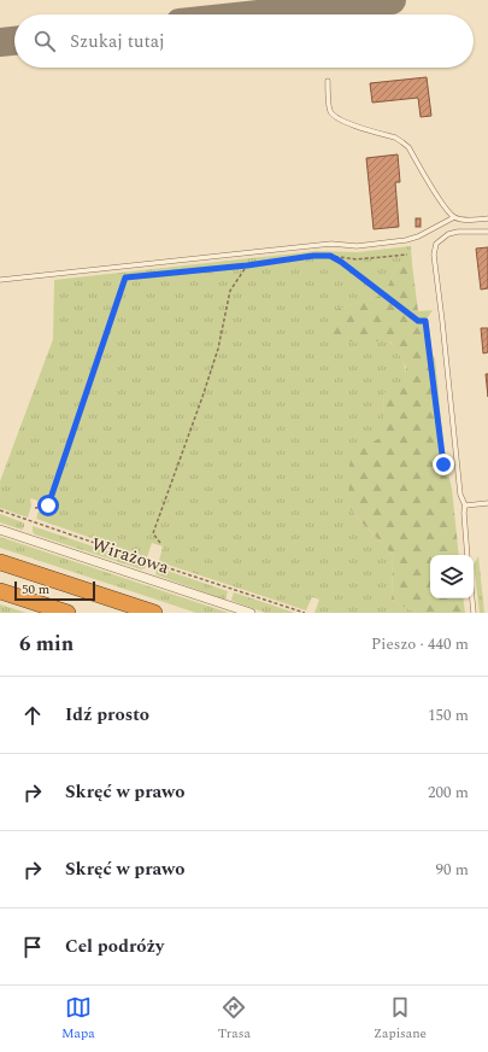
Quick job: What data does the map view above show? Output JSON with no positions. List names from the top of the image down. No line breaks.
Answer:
{"streets":{"street":["Wirażowa"]},"scale_bar":"50 m","page":{"search":"Szukaj tutaj","scale":"50 m","heading":["6 min","Pieszo · 440 m"],"list":[["Idź prosto","150 m"],["Skręć w prawo","200 m"],["Skręć w prawo","90 m"],"Cel podróży"],"nav":["Mapa","Trasa","Zapisane"]}}
